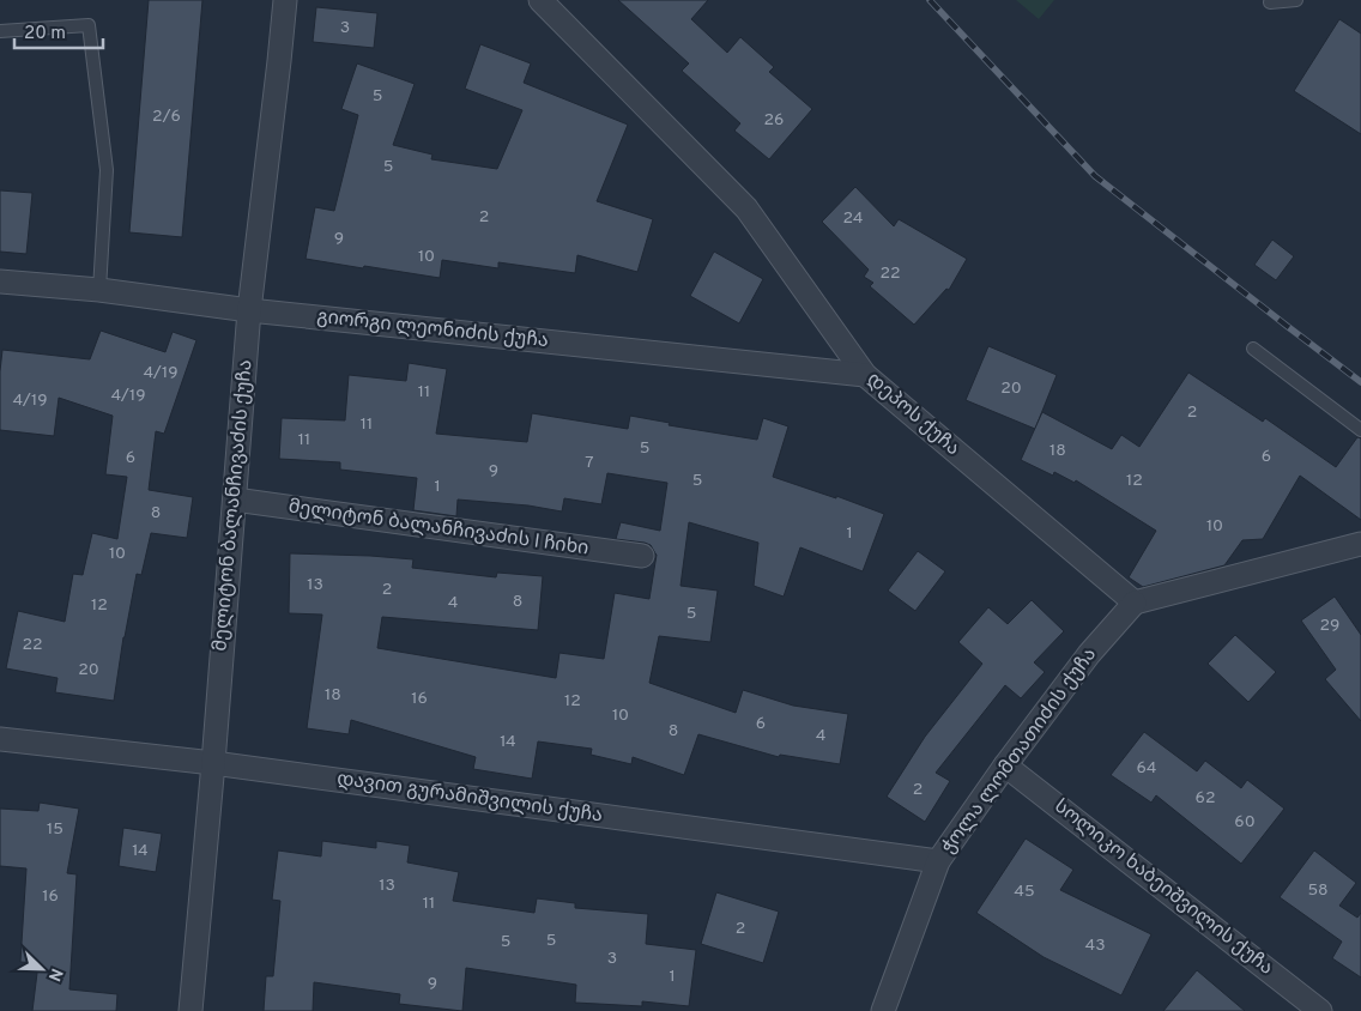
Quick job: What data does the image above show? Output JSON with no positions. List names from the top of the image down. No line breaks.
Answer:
{"streets":{"street":["გიორგი ლეონიძის ქუჩა","დეპოს ქუჩა","მელიტონ ბალანჩივაძის ქუჩა","მელიტონ ბალანჩივაძის I ჩიხი","ჭოლა ლომთათიძის ქუჩა","დავით გურამიშვილის ქუჩა","სოლიკო ხაბეიშვილის ქუჩა"]},"crossings":[["გიორგი ლეონიძის ქუჩა","დეპოს ქუჩა"],["გიორგი ლეონიძის ქუჩა","მელიტონ ბალანჩივაძის ქუჩა"],["დეპოს ქუჩა","ჭოლა ლომთათიძის ქუჩა"],["მელიტონ ბალანჩივაძის ქუჩა","მელიტონ ბალანჩივაძის I ჩიხი"],["მელიტონ ბალანჩივაძის ქუჩა","დავით გურამიშვილის ქუჩა"],["ჭოლა ლომთათიძის ქუჩა","დავით გურამიშვილის ქუჩა"],["ჭოლა ლომთათიძის ქუჩა","სოლიკო ხაბეიშვილის ქუჩა"]],"house_numbers":["3","5","2/6","26","5","2","24","9","10","22","4/19","20","11","4/19","4/19","2","11","11","5","18","6","6","7","9","5","12","1","8","10","1","10","13","2","8","4","12","5","29","22","20","18","16","12","10","6","8","4","14","64","2","62","60","15","14","13","58","45","16","11","2","5","5","43","3","1","9"],"scale_bar":"20 m","north":"bottom right"}
